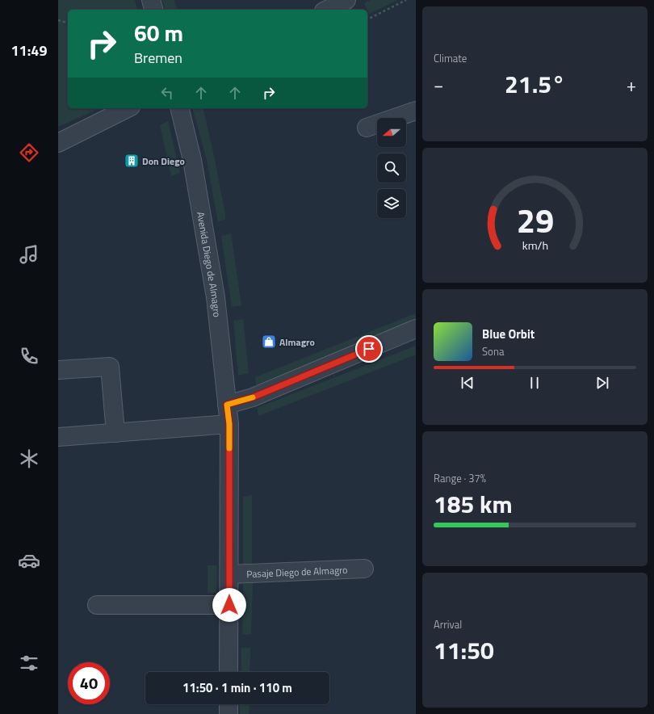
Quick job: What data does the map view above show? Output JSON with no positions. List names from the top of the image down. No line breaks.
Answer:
{"streets":{"street":["Avenida Diego de Almagro","Pasaje Diego de Almagro"]},"crossings":[["Avenida Diego de Almagro","Pasaje Diego de Almagro"]],"places":{"building":["Don Diego"],"shop":["Almagro"]},"north":"left","page":{"tabs":"11:49","tile":["Climate",["Range · 37%","185 km"],["Arrival","11:50"]],"turn":["60 m","Bremen"],"heat":["−","21.5°","+"],"song":["Blue Orbit","Sona"],"limit":"40","trip":"11:50 · 1 min · 110 m","gauge":["29","km/h"]}}
